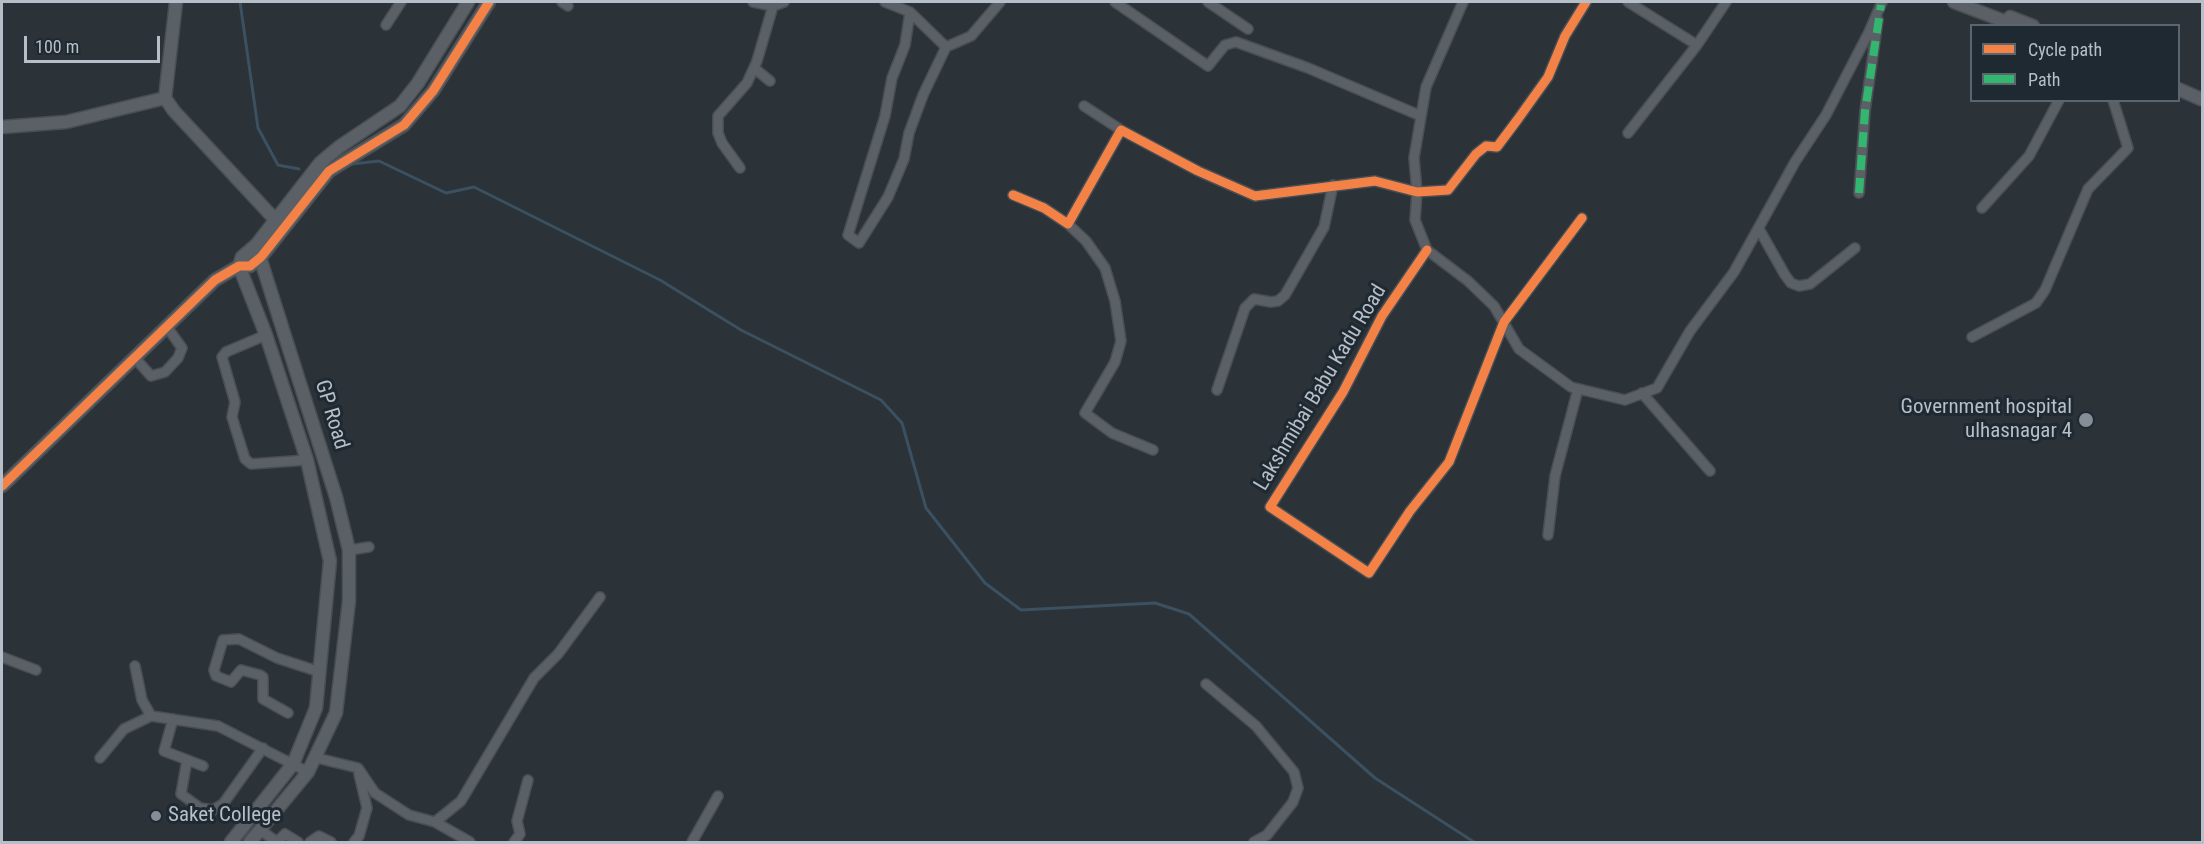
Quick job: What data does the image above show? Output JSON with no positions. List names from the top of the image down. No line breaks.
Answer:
{"streets":{"street":["Lakshmibai Babu Kadu Road","GP Road"]},"places":["Government hospital ulhasnagar 4","Saket College"],"legend":["Cycle path","Path"],"scale_bar":"100 m"}
